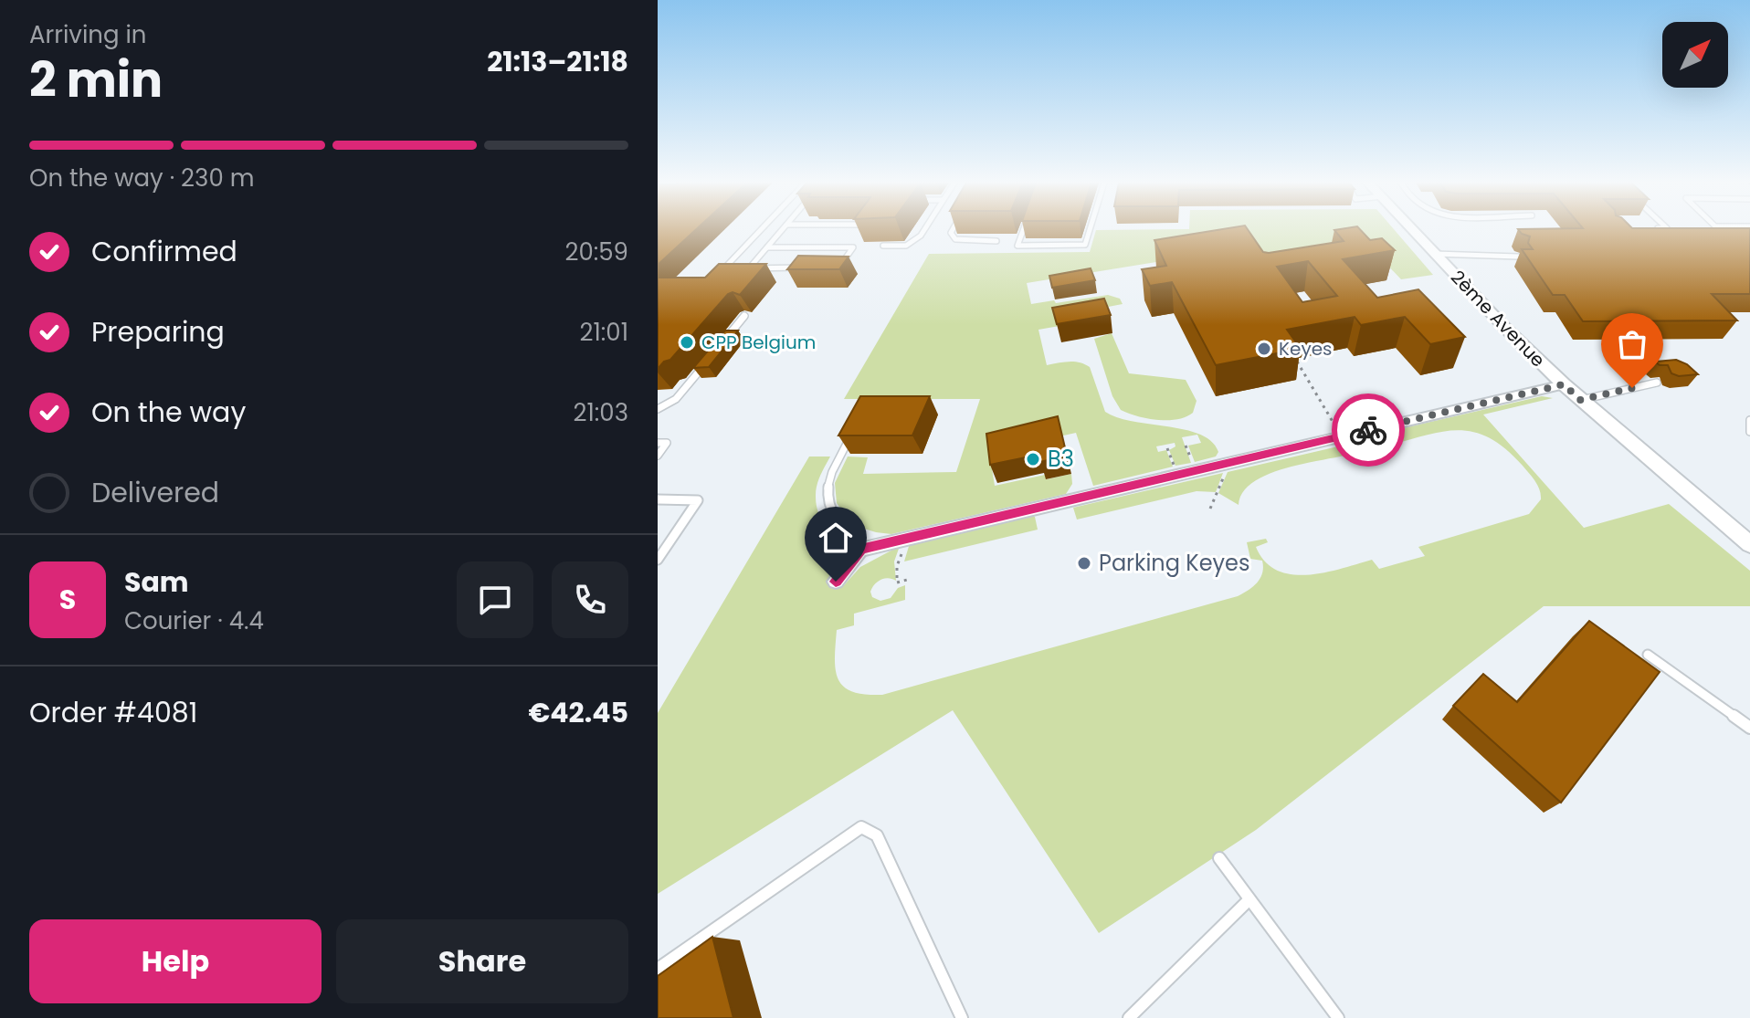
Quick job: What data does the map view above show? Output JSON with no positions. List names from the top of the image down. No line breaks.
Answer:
{"streets":{"street":["2ème Avenue"]},"places":["CPP Belgium","Keyes","B3","Parking Keyes"],"north":"top right","page":{"heading":["2 min","Arriving in","21:13–21:18"],"panel":["Sam","Courier · 4.4","Order #4081","€42.45"],"bar":"On the way · 230 m","list":[["Confirmed","20:59"],["Preparing","21:01"],["On the way","21:03"],"Delivered"],"round":"S","buttons":["Help","Share"]}}
